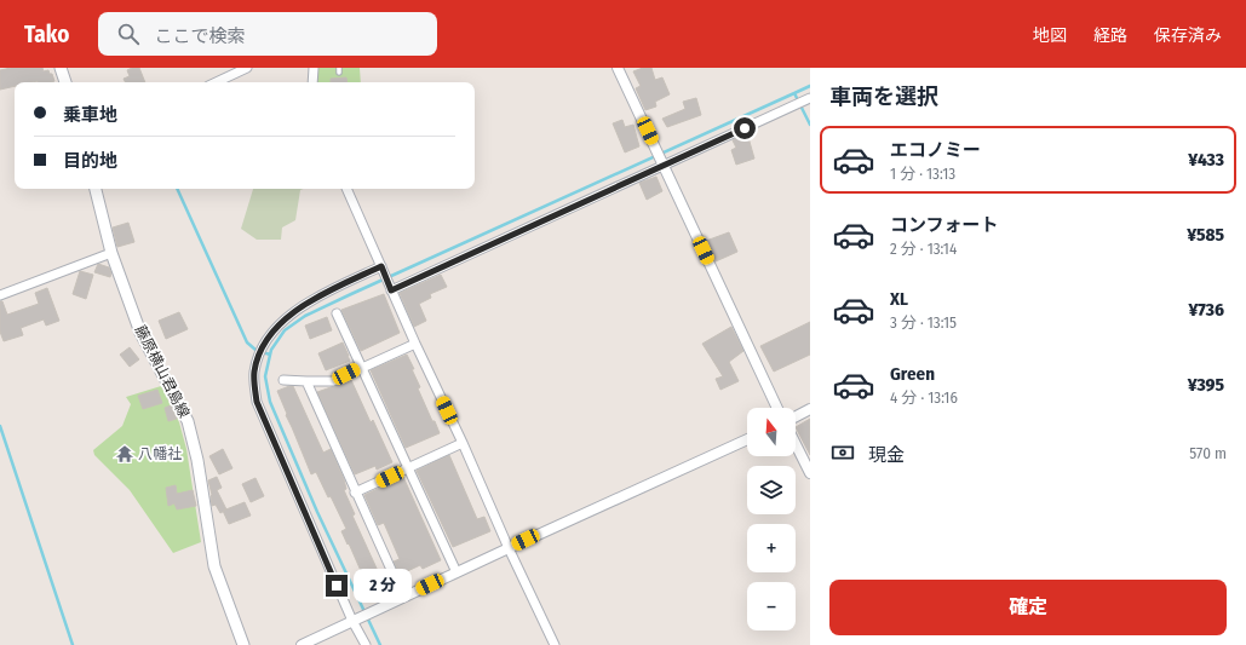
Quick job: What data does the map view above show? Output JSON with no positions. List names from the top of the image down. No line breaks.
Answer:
{"streets":{"main road":["藤原横山君島線"]},"places":{"temple":["八幡社"]},"north":"top","page":{"header":"Tako","search":"ここで検索","nav":["地図","経路","保存済み"],"heading":"車両を選択","banner":["乗車地","目的地"],"list":[{"name":"エコノミー","note":"1 分 · 13:13","value":"¥433"},{"name":"コンフォート","note":"2 分 · 13:14","value":"¥585"},{"name":"XL","note":"3 分 · 13:15","value":"¥736"},{"name":"Green","note":"4 分 · 13:16","value":"¥395"}],"map_buttons":["+","−"],"pay":["現金","570 m"],"bubble":"2 分","buttons":"確定"}}
